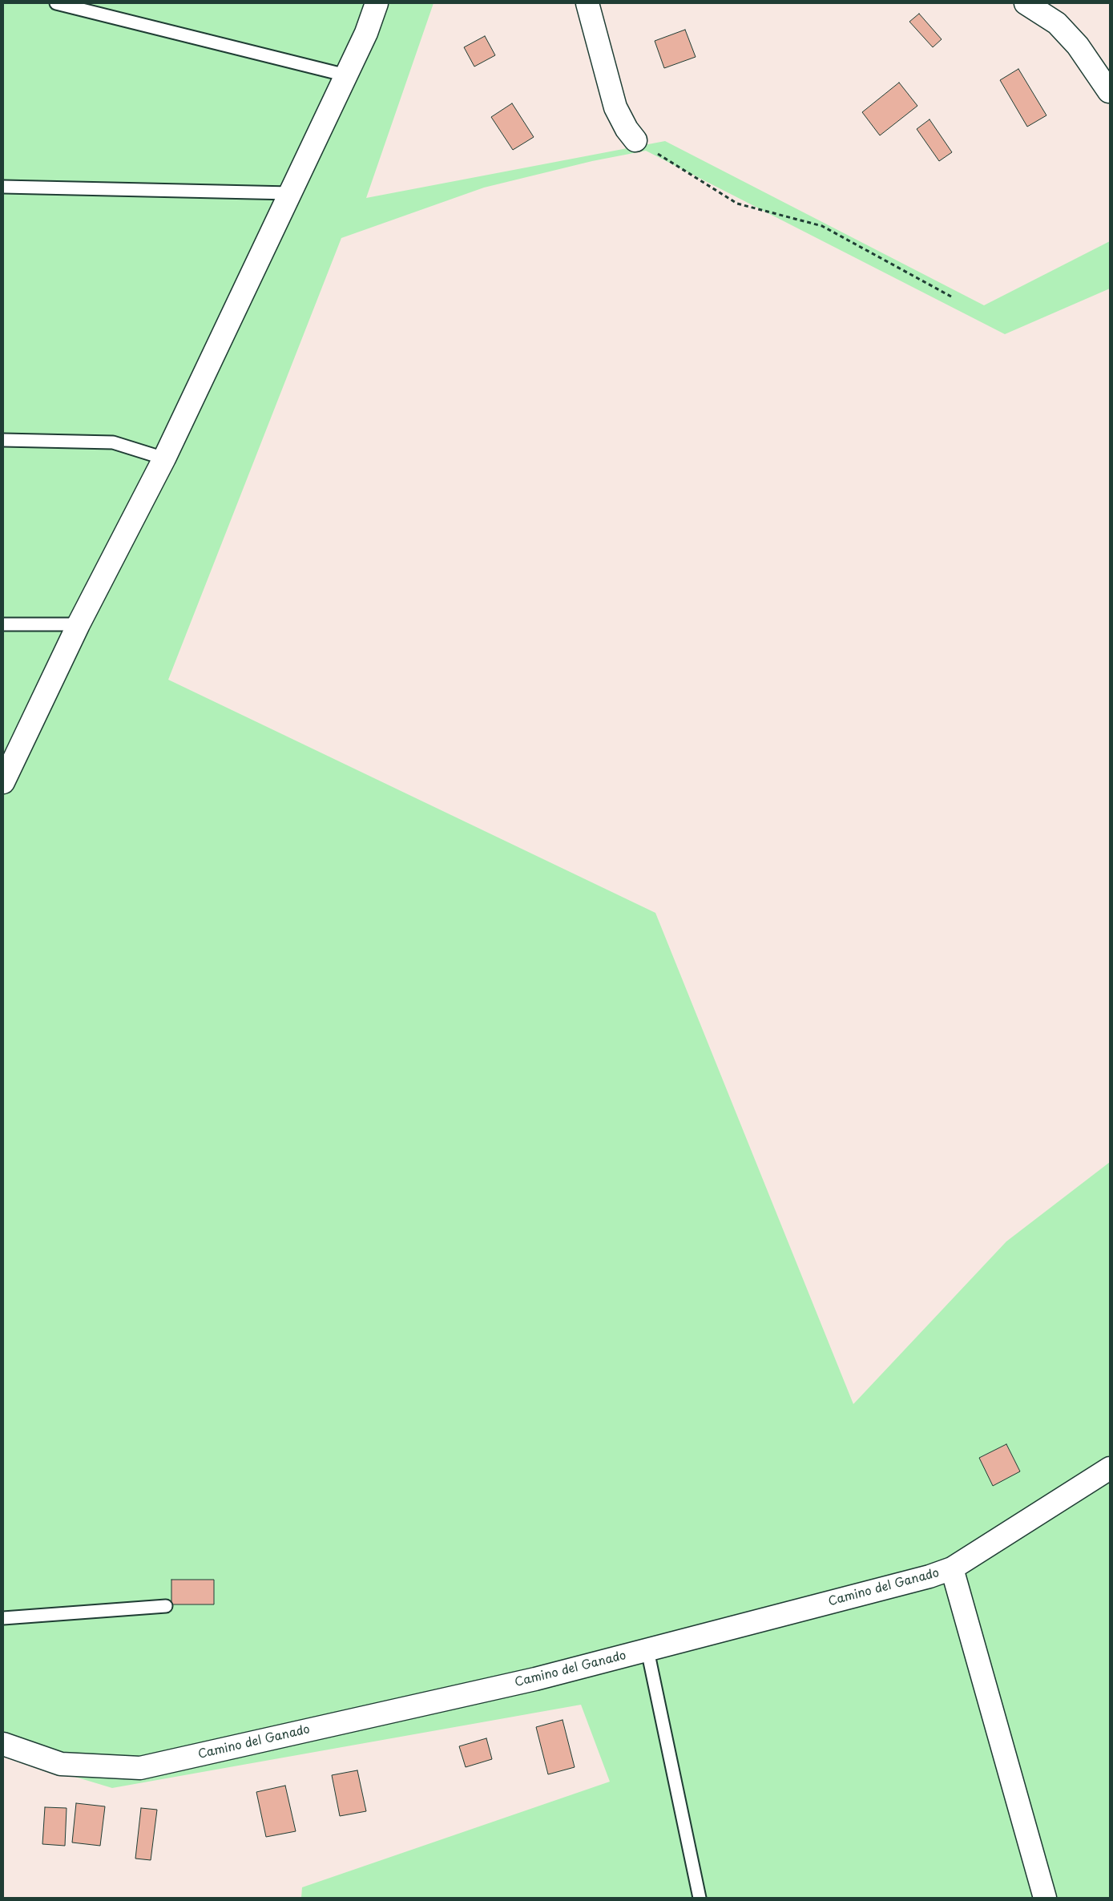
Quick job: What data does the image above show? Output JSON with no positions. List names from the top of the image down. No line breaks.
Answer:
{"streets":{"street":["Camino del Ganado"]}}
